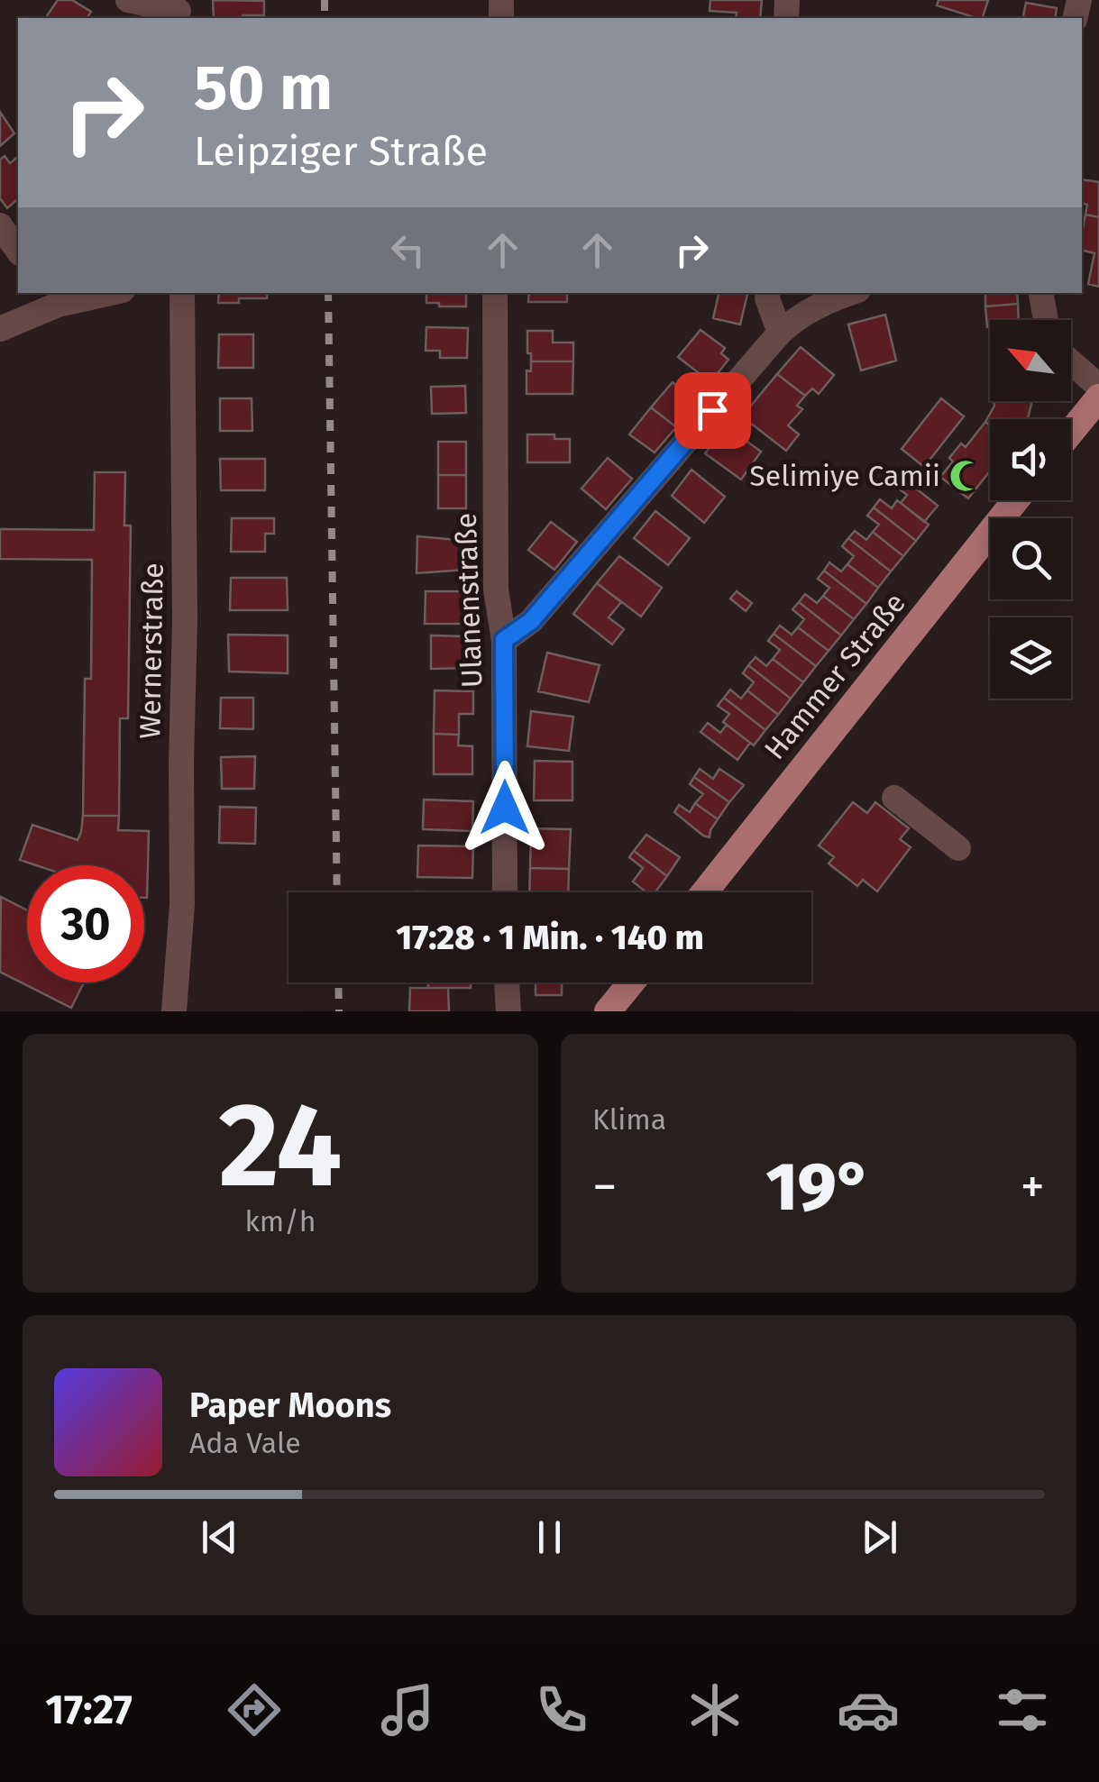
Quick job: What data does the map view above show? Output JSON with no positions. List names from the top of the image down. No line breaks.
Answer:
{"streets":{"main road":["Hammer Straße"],"street":["Ulanenstraße","Wernerstraße"]},"places":{"mosque":["Selimiye Camii"]},"north":"top left","page":{"turn":["50 m","Leipziger Straße"],"limit":"30","trip":"17:28 · 1 Min. · 140 m","tile":[["24","km/h"],"Klima"],"heat":["−","19°","+"],"song":["Paper Moons","Ada Vale"],"tabs":"17:27"}}
